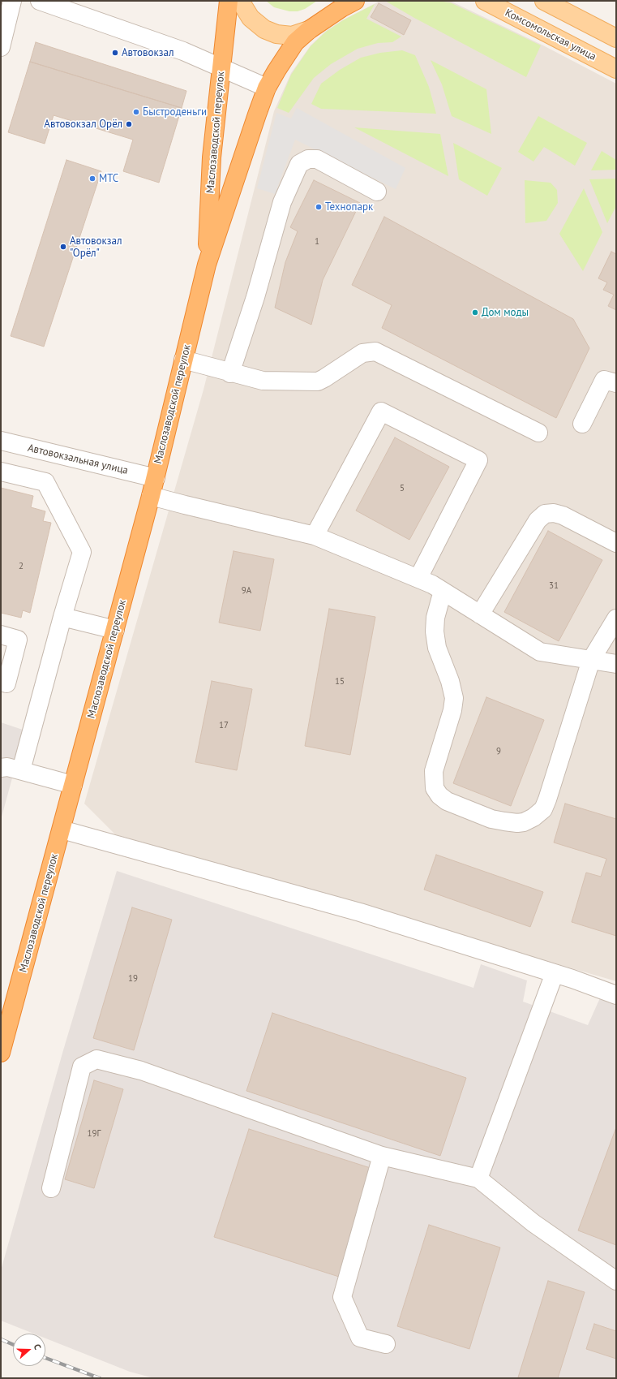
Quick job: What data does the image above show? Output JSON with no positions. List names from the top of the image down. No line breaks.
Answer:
{"streets":{"highway":["Маслозаводской переулок"],"main road":["Комсомольская улица"],"street":["Автовокзальная улица"]},"crossings":[["Маслозаводской переулок","Автовокзальная улица"]],"places":["Автовокзал","Быстроденьги","Автовокзал Орёл","МТС","Технопарк","Автовокзал \"Орёл\"","Дом моды"],"house_numbers":["1","5","2","31","9А","15","17","9","19","19Г"],"north":"right"}
